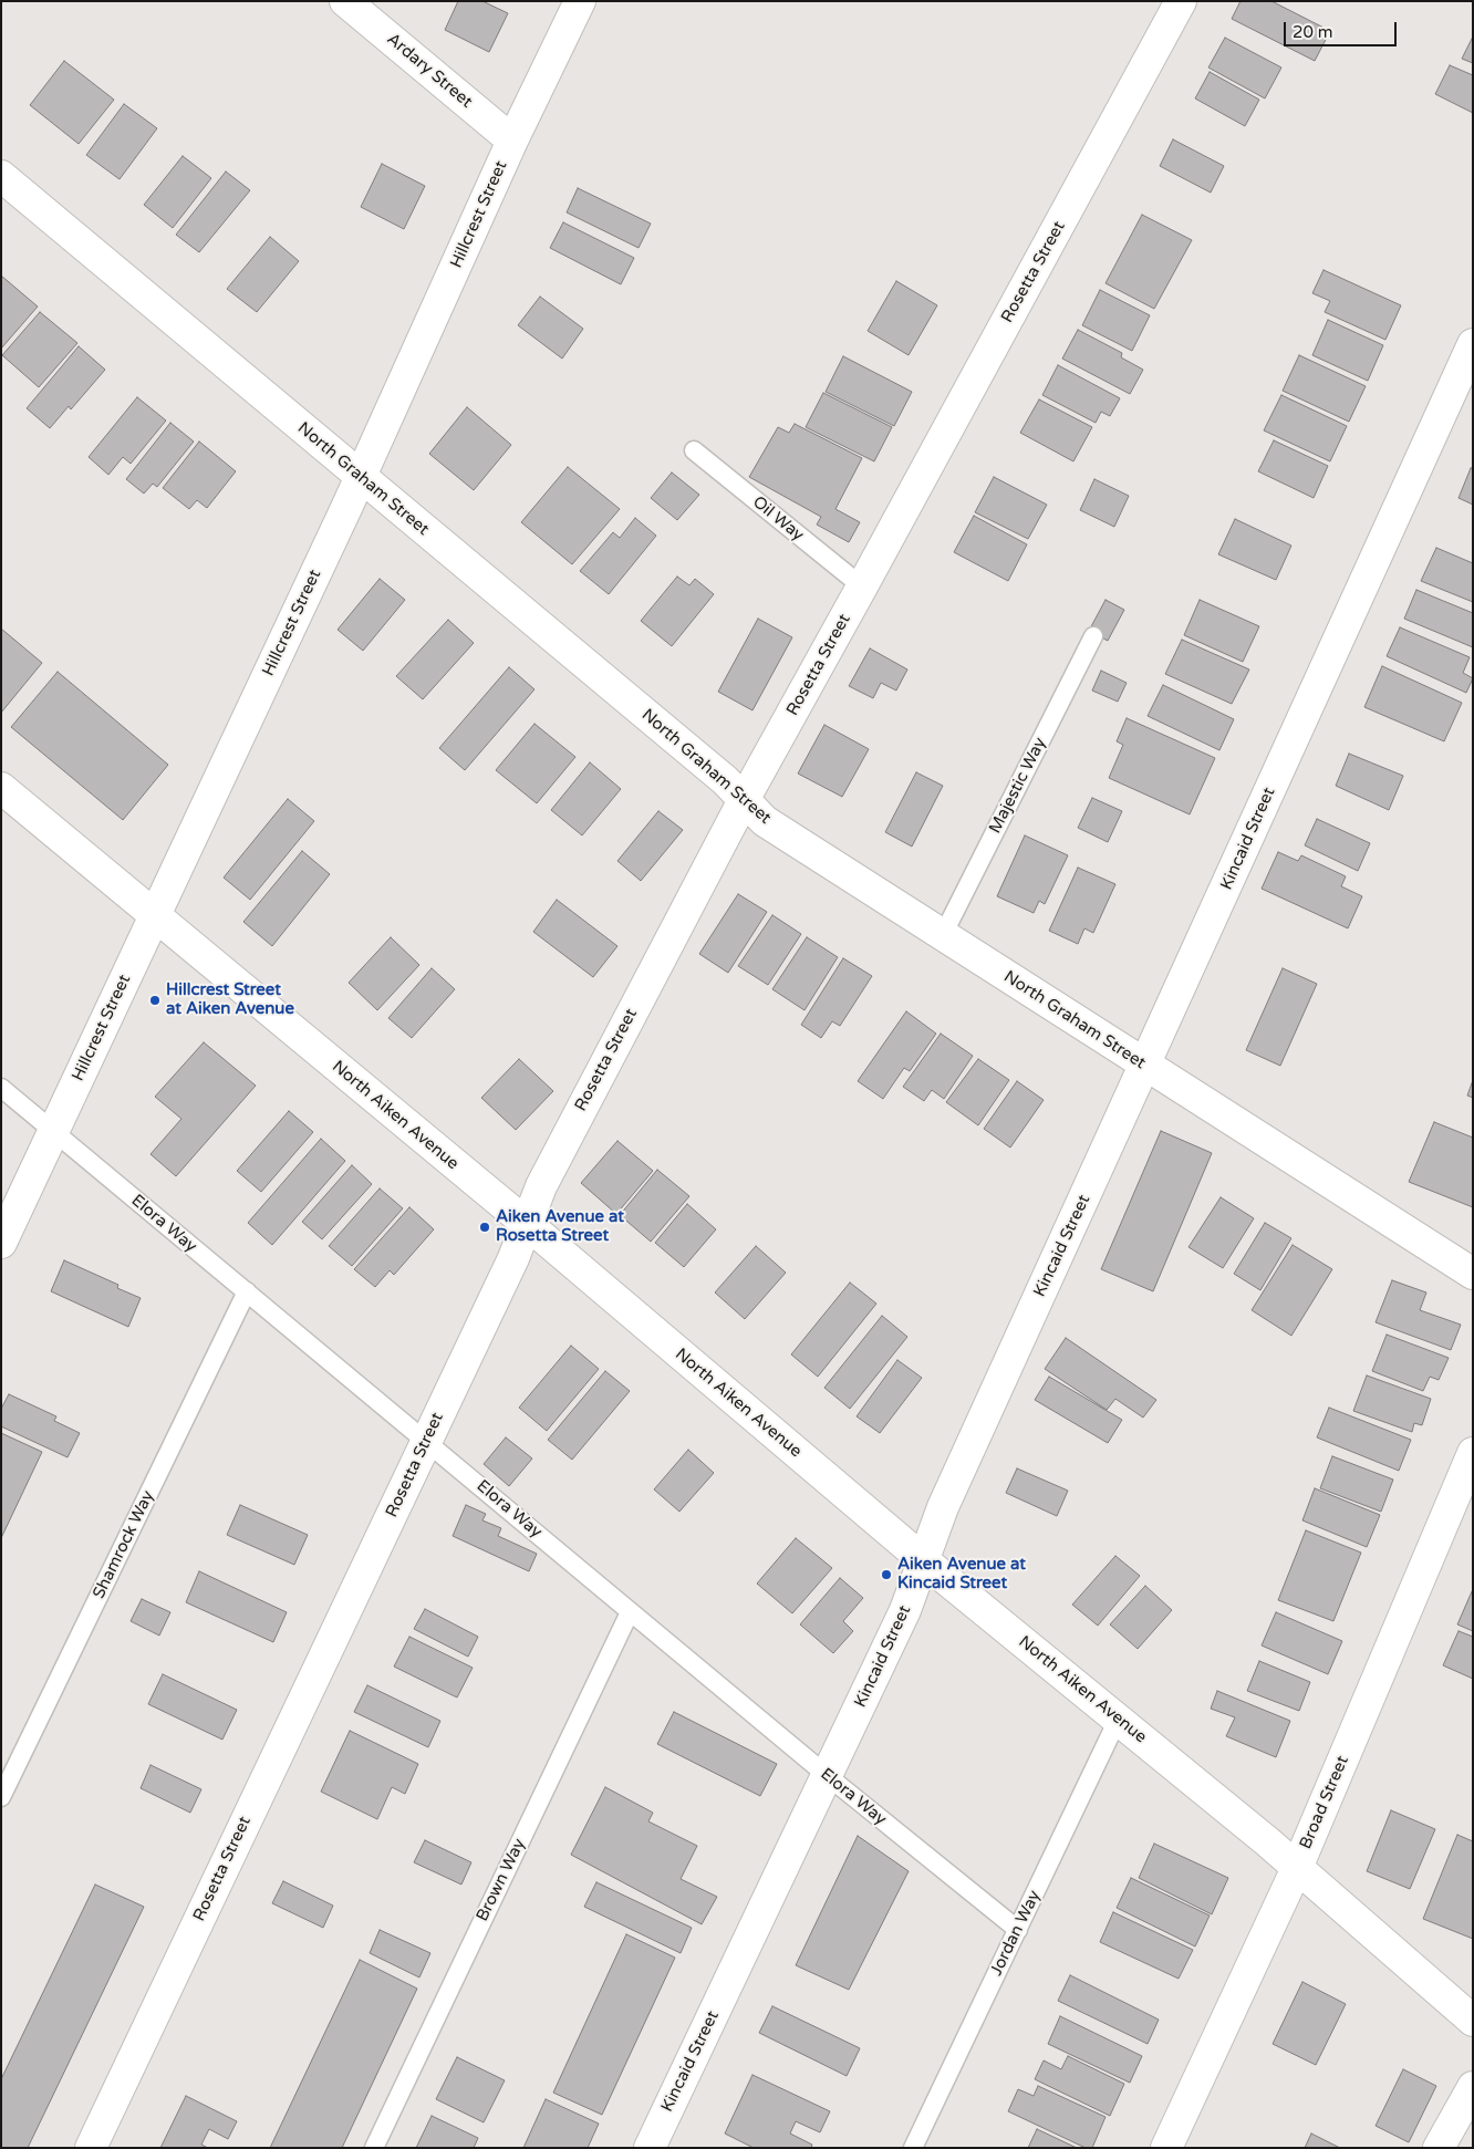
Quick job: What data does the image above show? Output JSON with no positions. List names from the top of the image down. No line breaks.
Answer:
{"streets":{"street":["Ardary Street","Hillcrest Street","Rosetta Street","North Graham Street","Kincaid Street","North Aiken Avenue","Broad Street"],"lane":["Oil Way","Majestic Way","Elora Way","Shamrock Way","Brown Way","Jordan Way"]},"crossings":[["Ardary Street","Hillcrest Street"],["Hillcrest Street","North Graham Street"],["Hillcrest Street","North Aiken Avenue"],["Hillcrest Street","Elora Way"],["Rosetta Street","North Graham Street"],["Rosetta Street","Oil Way"],["Rosetta Street","North Aiken Avenue"],["Rosetta Street","Elora Way"],["North Graham Street","Majestic Way"],["North Graham Street","Kincaid Street"],["Kincaid Street","North Aiken Avenue"],["Kincaid Street","Elora Way"],["North Aiken Avenue","Broad Street"],["North Aiken Avenue","Jordan Way"],["Elora Way","Shamrock Way"],["Elora Way","Brown Way"],["Elora Way","Jordan Way"]],"places":["Hillcrest Street at Aiken Avenue","Aiken Avenue at Rosetta Street","Aiken Avenue at Kincaid Street"],"scale_bar":"20 m"}
